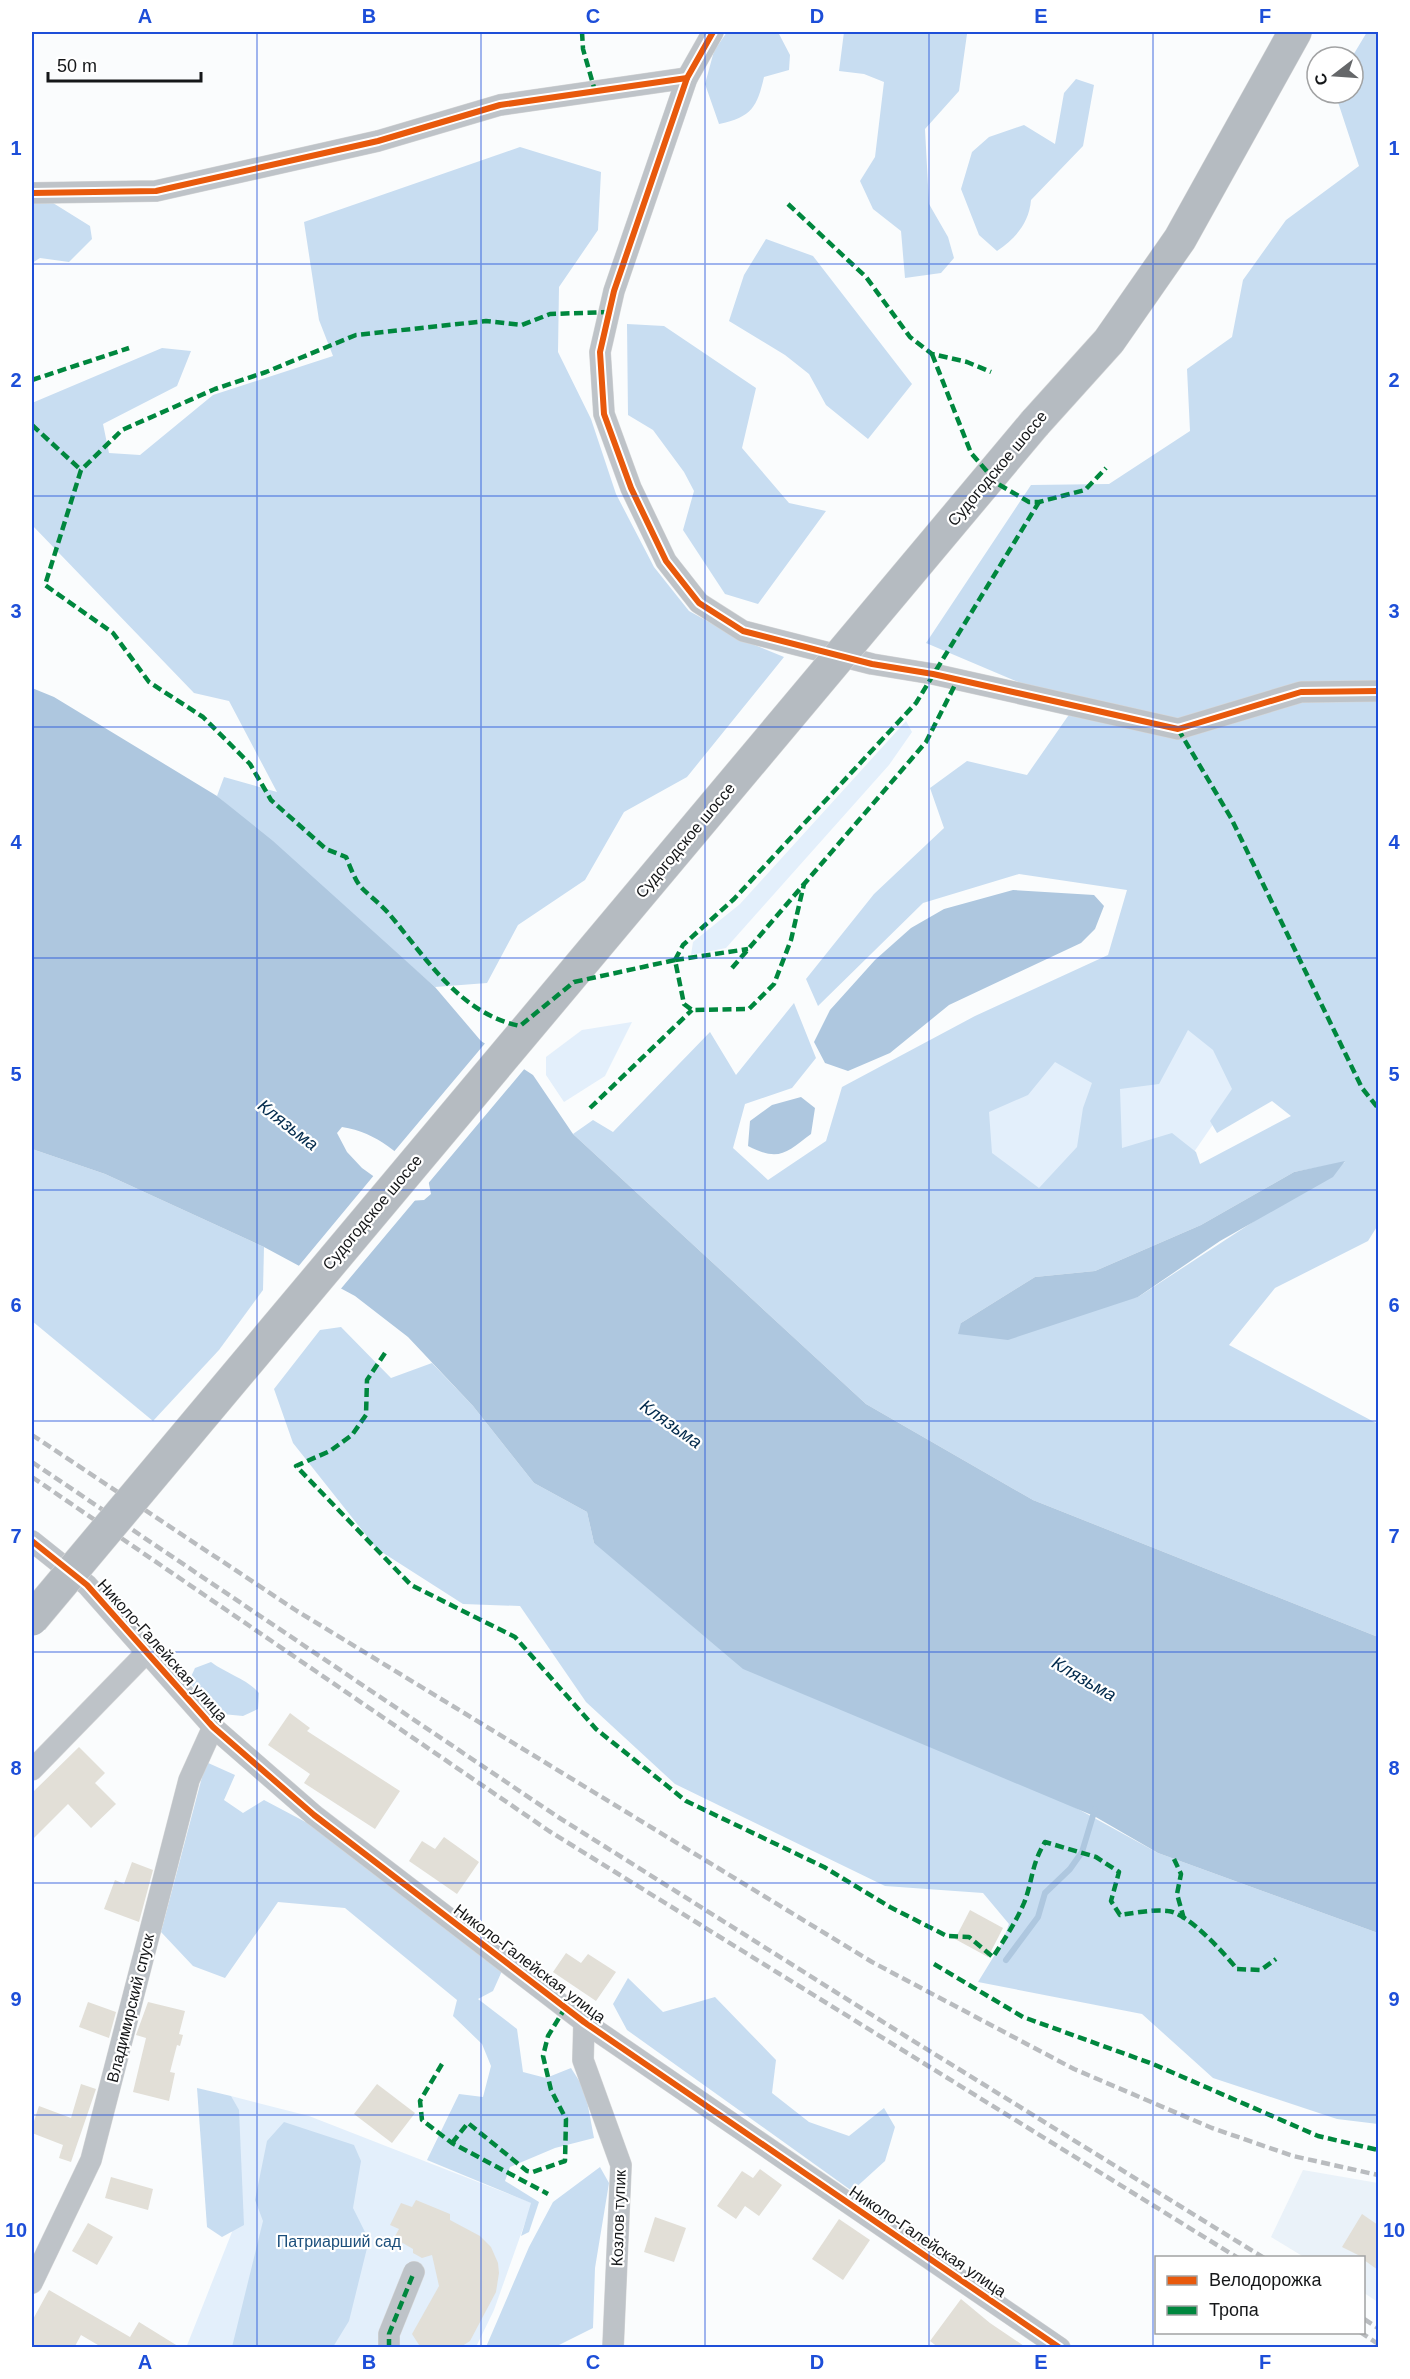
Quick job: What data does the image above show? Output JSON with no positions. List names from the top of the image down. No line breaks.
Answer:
{"streets":{"main road":["Судогодское шоссе"],"street":["Николо-Галейская улица","Владимирский спуск","Козлов тупик"]},"crossings":[["Николо-Галейская улица","Владимирский спуск"],["Николо-Галейская улица","Козлов тупик"]],"water":["Клязьма"],"parks":["Патриарший сад"],"legend":["Велодорожка","Тропа"],"scale_bar":"50 m","north":"left","grid":{"columns":["A","B","C","D","E","F"],"rows":["1","2","3","4","5","6","7","8","9","10"]}}
